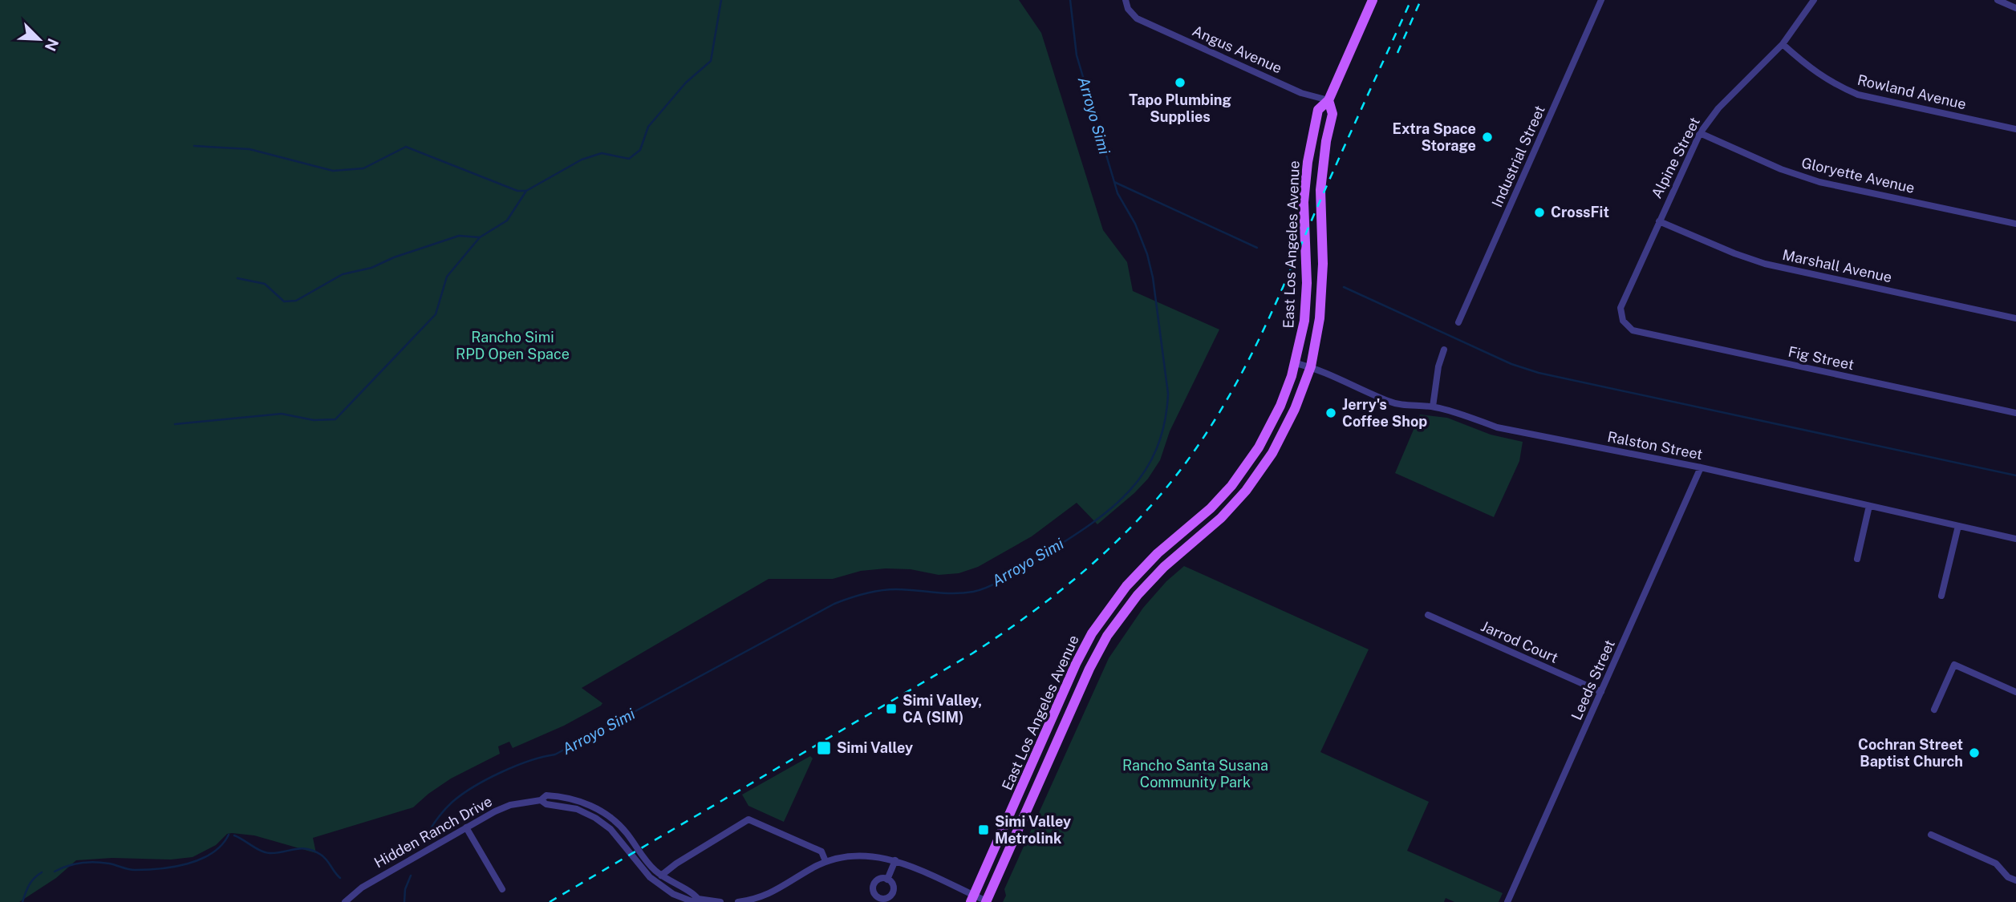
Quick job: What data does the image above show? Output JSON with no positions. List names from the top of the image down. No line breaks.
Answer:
{"streets":{"main road":["East Los Angeles Avenue"],"street":["Angus Avenue","Rowland Avenue","Industrial Street","Alpine Street","Gloryette Avenue","Marshall Avenue","Fig Street","Ralston Street","Jarrod Court","Leeds Street","Hidden Ranch Drive"]},"crossings":[["Angus Avenue","East Los Angeles Avenue"],["Rowland Avenue","Alpine Street"],["Alpine Street","Gloryette Avenue"],["Alpine Street","Marshall Avenue"],["Alpine Street","Fig Street"],["East Los Angeles Avenue","Ralston Street"],["Ralston Street","Leeds Street"],["Jarrod Court","Leeds Street"]],"water":["Arroyo Simi"],"parks":["Rancho Simi RPD Open Space","Rancho Santa Susana Community Park"],"places":{"other":["Tapo Plumbing Supplies","Extra Space Storage","CrossFit","Jerry's Coffee Shop","Cochran Street Baptist Church"],"transit":["Simi Valley, CA (SIM)","Simi Valley","Simi Valley Metrolink"]},"north":"bottom right"}
